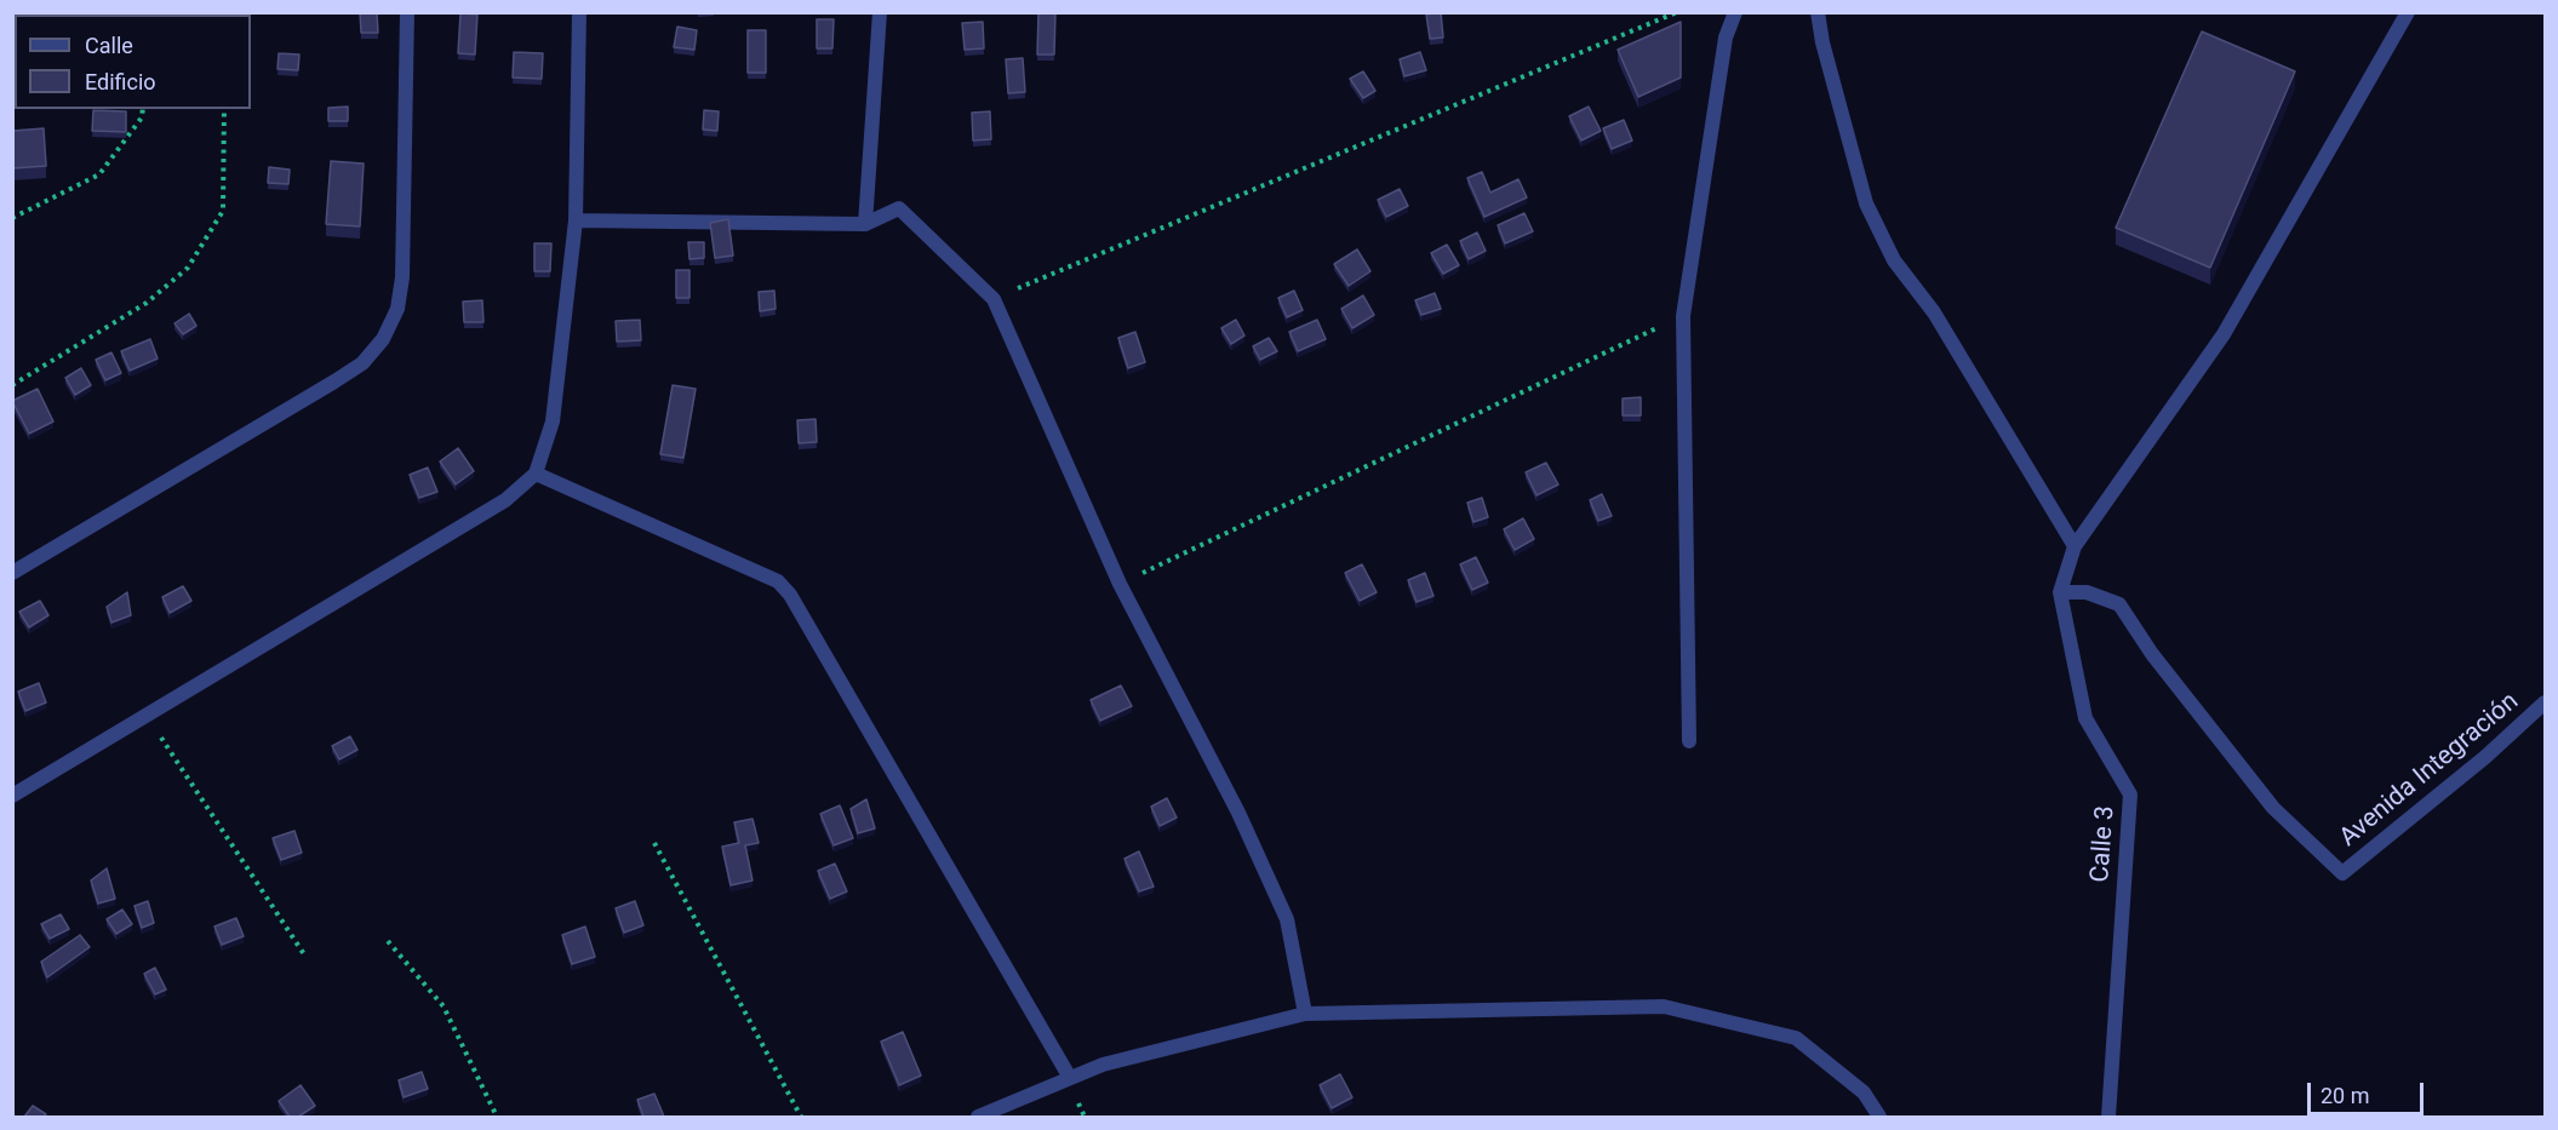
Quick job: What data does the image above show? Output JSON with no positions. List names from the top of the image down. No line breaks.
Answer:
{"streets":{"street":["Avenida Integración","Calle 3"]},"crossings":[["Avenida Integración","Calle 3"]],"legend":["Calle","Edificio"],"scale_bar":"20 m"}
